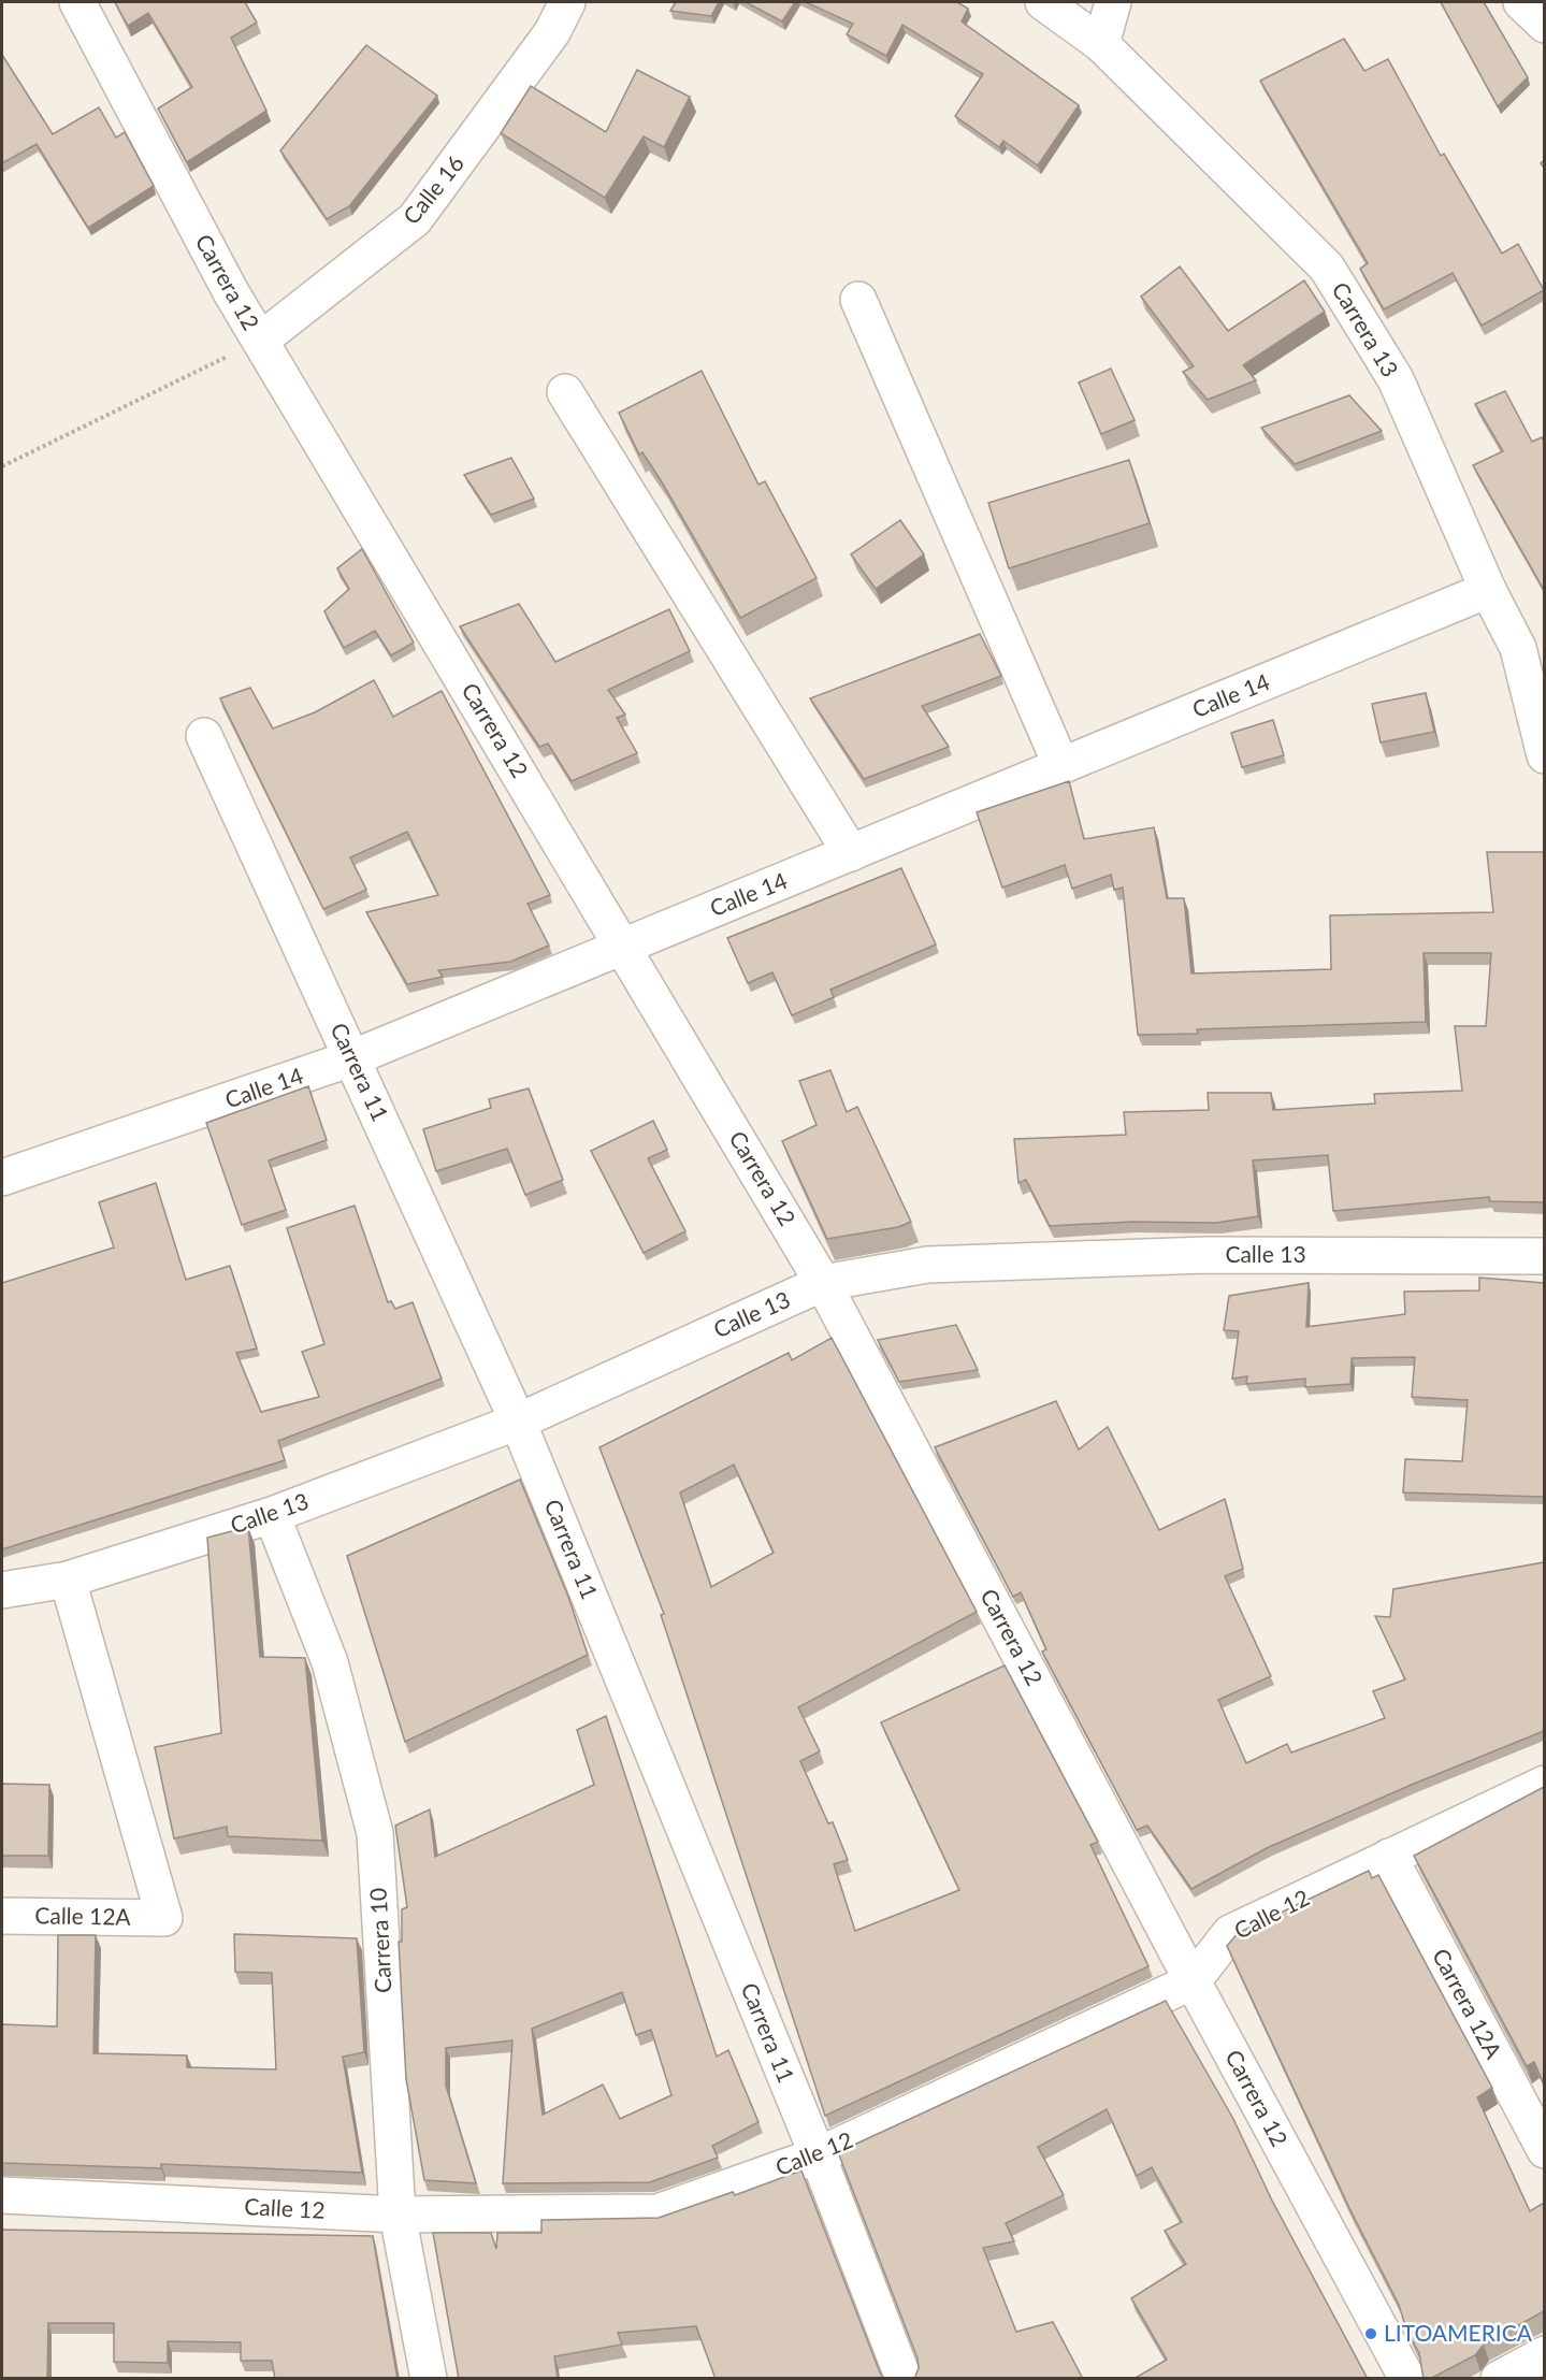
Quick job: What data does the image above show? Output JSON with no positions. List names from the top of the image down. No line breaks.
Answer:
{"streets":{"street":["Calle 16","Carrera 12","Carrera 13","Calle 14","Carrera 11","Calle 13","Calle 12","Calle 12A","Carrera 10","Carrera 12A"]},"crossings":[["Calle 16","Carrera 12"],["Carrera 12","Calle 14"],["Carrera 12","Calle 13"],["Carrera 12","Calle 12"],["Carrera 13","Calle 14"],["Calle 14","Carrera 11"],["Carrera 11","Calle 13"],["Carrera 11","Calle 12"],["Calle 13","Calle 12A"],["Calle 13","Carrera 10"],["Calle 12","Carrera 10"],["Calle 12","Carrera 12A"]],"places":["LITOAMERICA"]}
